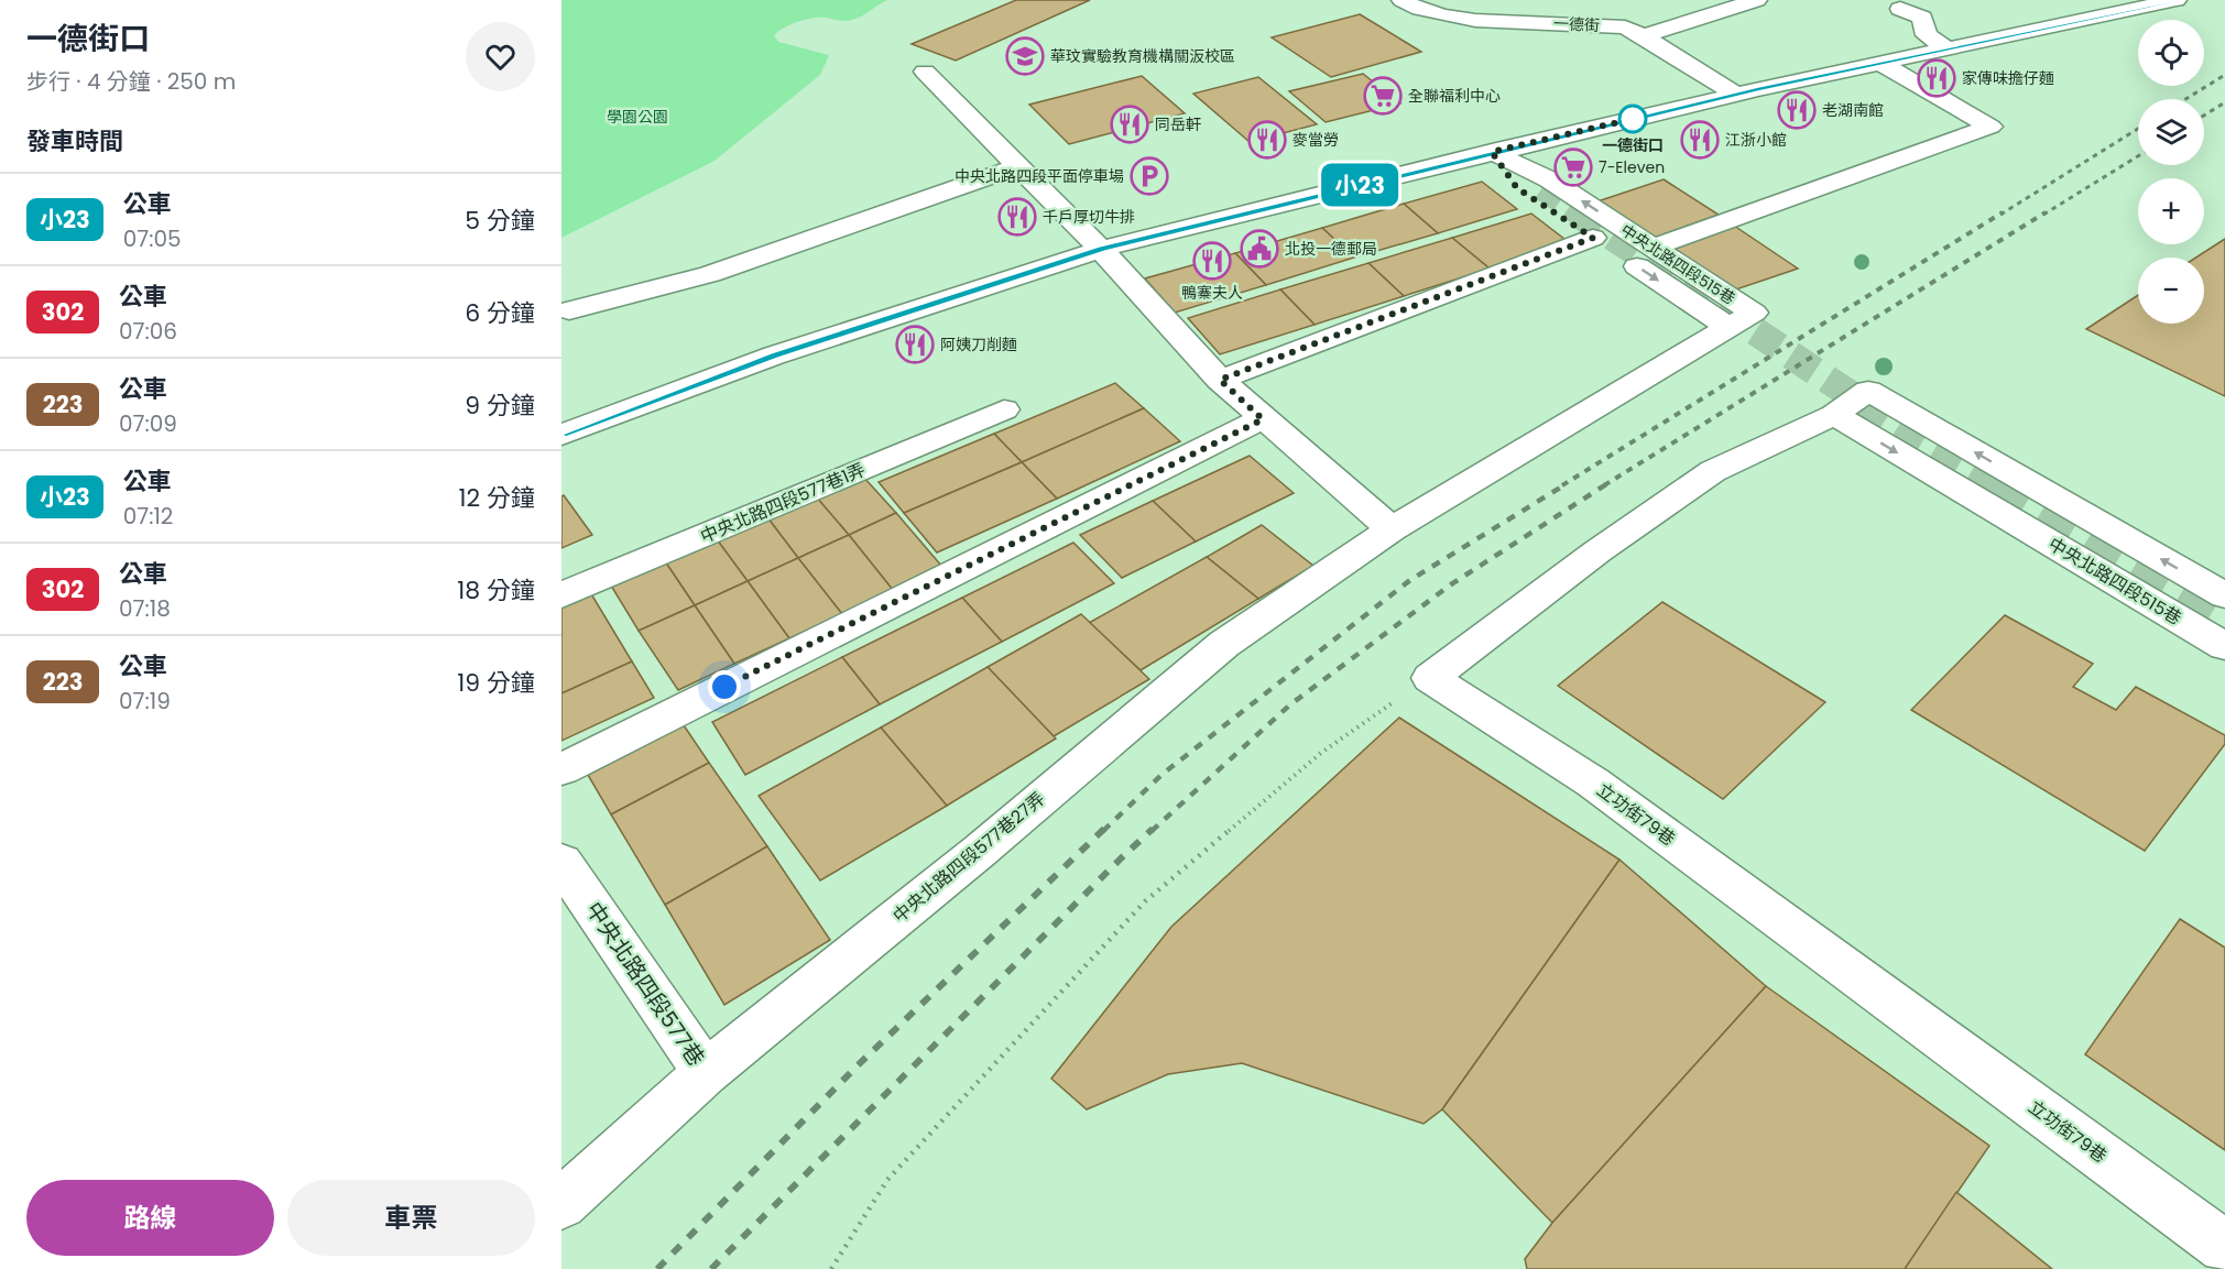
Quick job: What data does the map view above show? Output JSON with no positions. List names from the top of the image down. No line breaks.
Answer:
{"streets":{"street":["一德街","中央北路四段515巷","中央北路四段577巷1弄","立功街79巷","中央北路四段577巷27弄","中央北路四段577巷"]},"crossings":[["中央北路四段515巷","中央北路四段577巷27弄"],["中央北路四段577巷27弄","中央北路四段577巷"]],"parks":["學園公園"],"places":{"school or university":["華玟實驗教育機構關汳校區"],"restaurant":["家傳味擔仔麵","老湖南館","同岳軒","麥當勞","江浙小館","千戶厚切牛排","鴨寨夫人","阿姨刀削麵"],"supermarket":["全聯福利中心","7-Eleven"],"other":["一德街口"],"parking":["中央北路四段平面停車場"],"public building":["北投一德郵局"]},"lines":["bus line 小23"],"page":{"heading":[["一德街口","步行 · 4 分鐘 · 250 m"],"發車時間"],"on_map":"小23","map_buttons":["+","−"],"list":[{"mark":"小23","name":"公車","note":"07:05","value":"5 分鐘"},{"mark":"302","name":"公車","note":"07:06","value":"6 分鐘"},{"mark":"223","name":"公車","note":"07:09","value":"9 分鐘"},{"mark":"小23","name":"公車","note":"07:12","value":"12 分鐘"},{"mark":"302","name":"公車","note":"07:18","value":"18 分鐘"},{"mark":"223","name":"公車","note":"07:19","value":"19 分鐘"}],"buttons":["路線","車票"]}}
